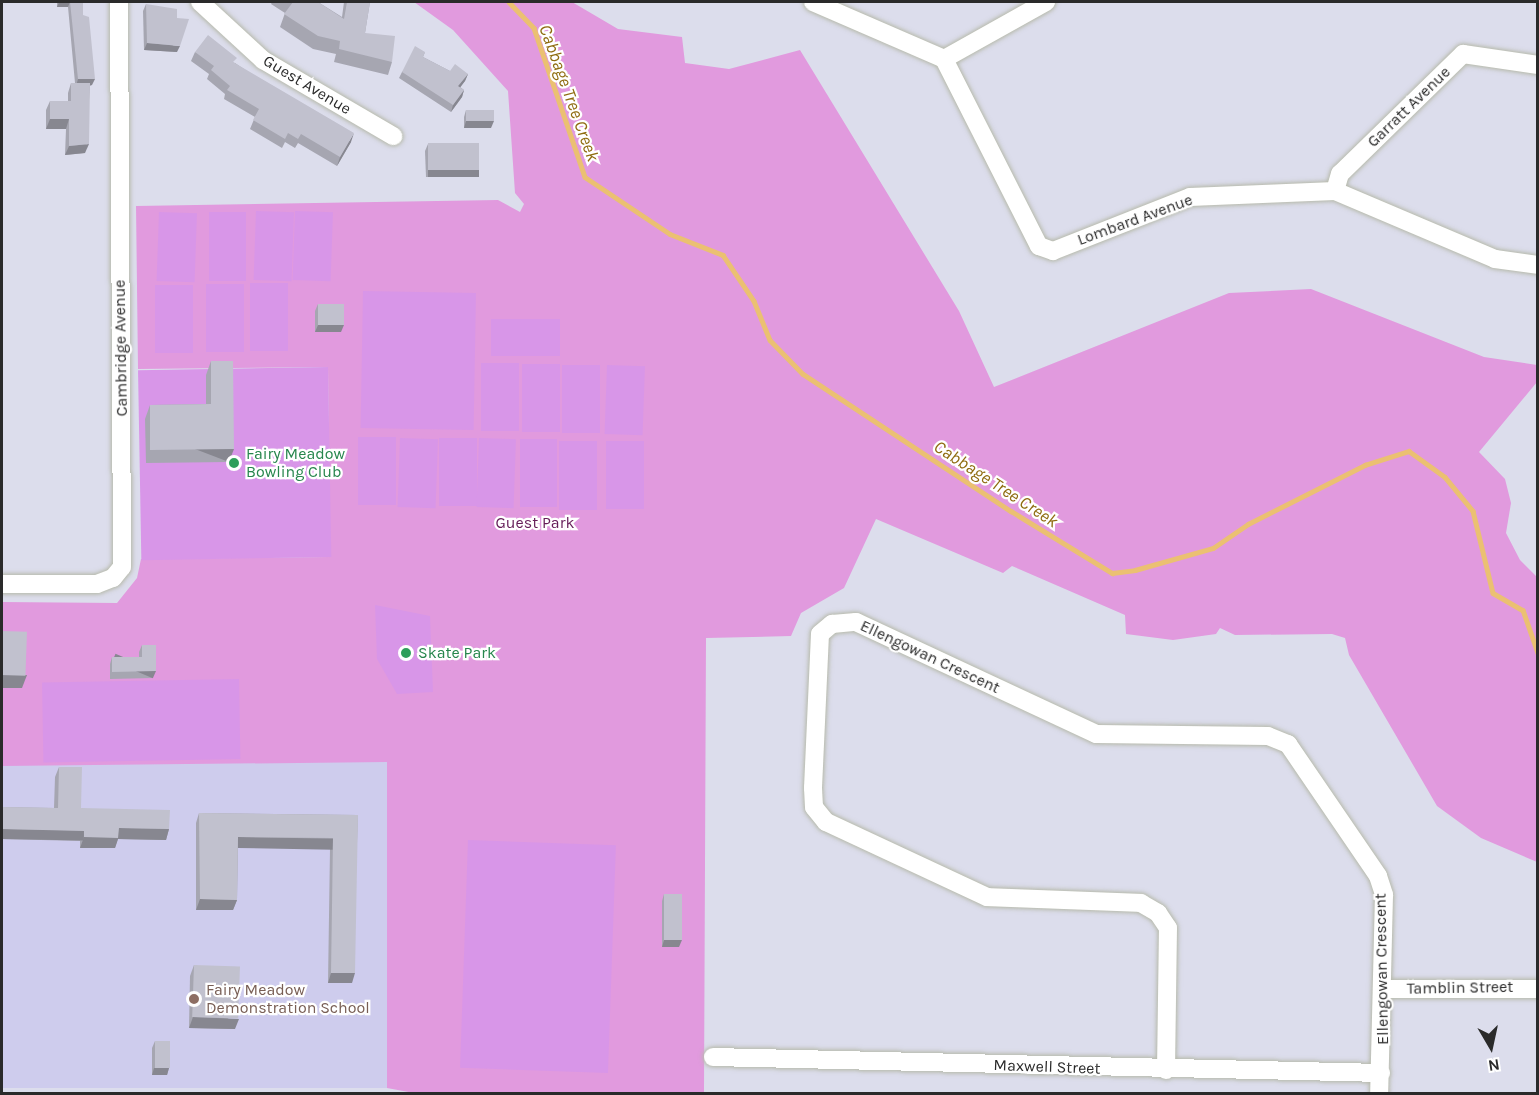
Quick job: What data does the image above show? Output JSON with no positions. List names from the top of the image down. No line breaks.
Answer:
{"streets":{"street":["Guest Avenue","Garratt Avenue","Lombard Avenue","Cambridge Avenue","Ellengowan Crescent","Tamblin Street","Maxwell Street"]},"crossings":[["Garratt Avenue","Lombard Avenue"],["Ellengowan Crescent","Tamblin Street"],["Ellengowan Crescent","Maxwell Street"]],"water":["Cabbage Tree Creek"],"parks":["Guest Park"],"places":["Fairy Meadow Bowling Club","Skate Park","Fairy Meadow Demonstration School"],"north":"bottom"}
